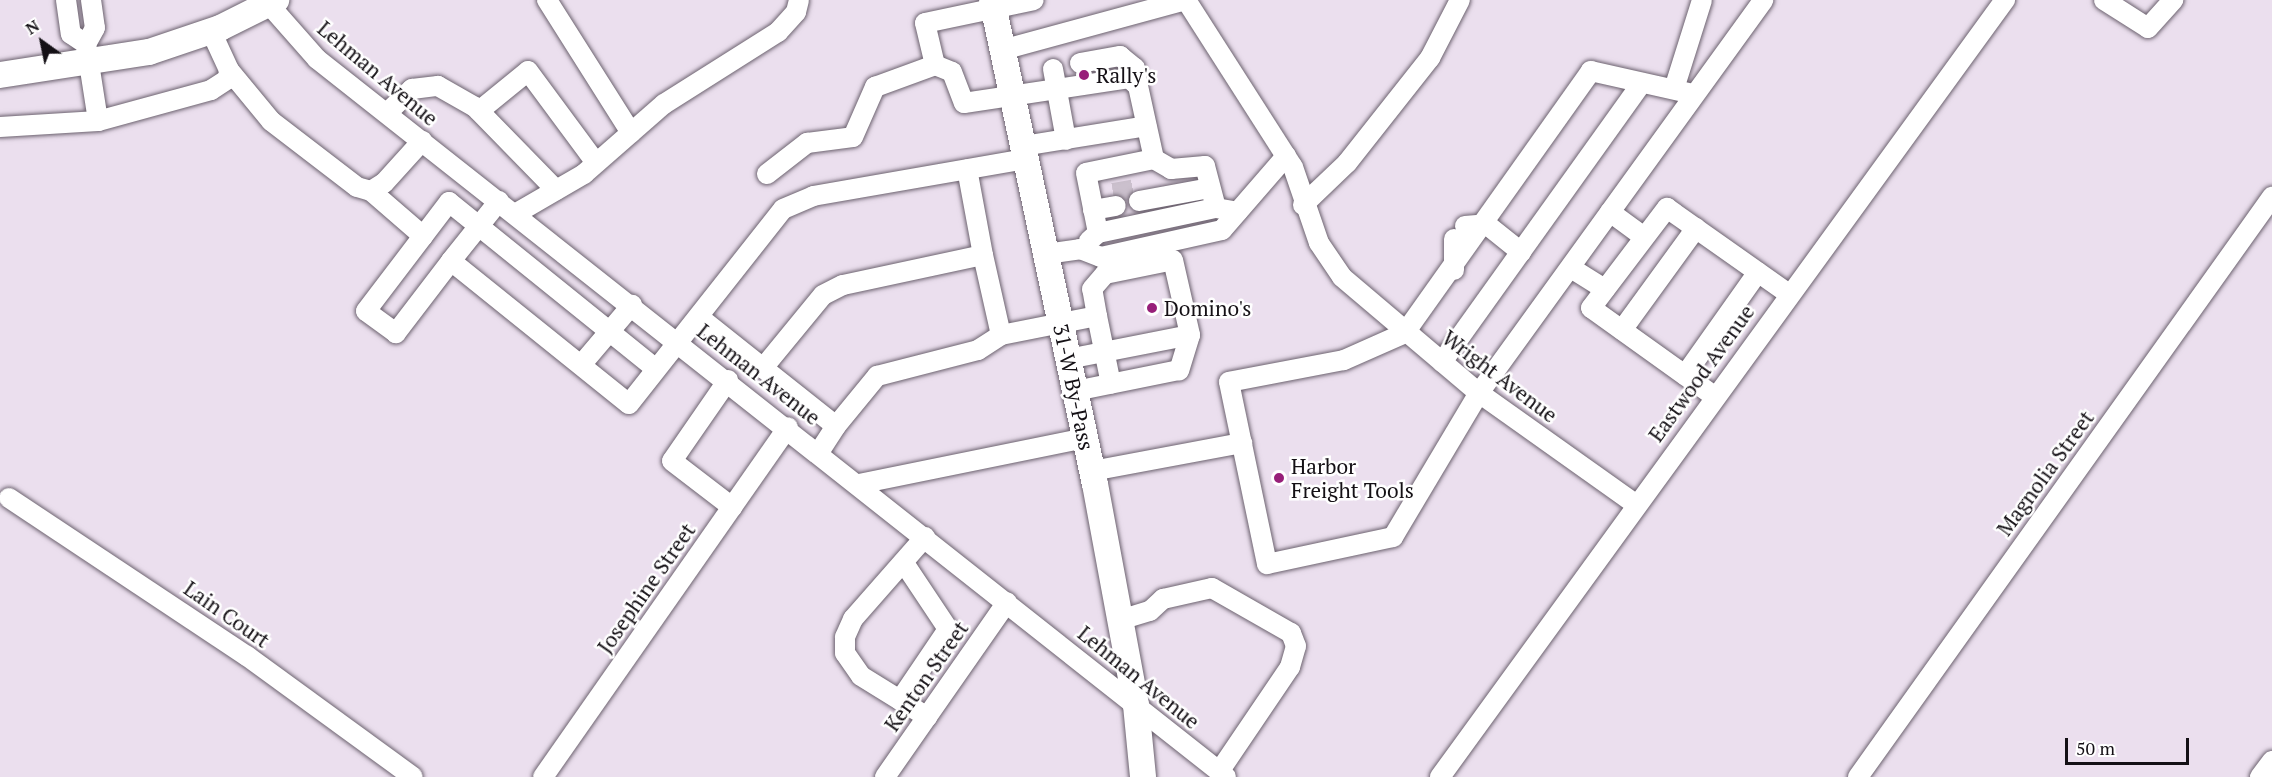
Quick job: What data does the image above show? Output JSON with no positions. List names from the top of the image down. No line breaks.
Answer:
{"streets":{"main road":["31-W By-Pass"],"street":["Lehman Avenue","Eastwood Avenue","Wright Avenue","Magnolia Street","Josephine Street","Lain Court","Kenton Street"]},"crossings":[["Lehman Avenue","31-W By-Pass"],["Lehman Avenue","Josephine Street"],["Lehman Avenue","Kenton Street"],["Eastwood Avenue","Wright Avenue"]],"places":["Rally's","Domino's","Harbor Freight Tools"],"scale_bar":"50 m","north":"top left"}
